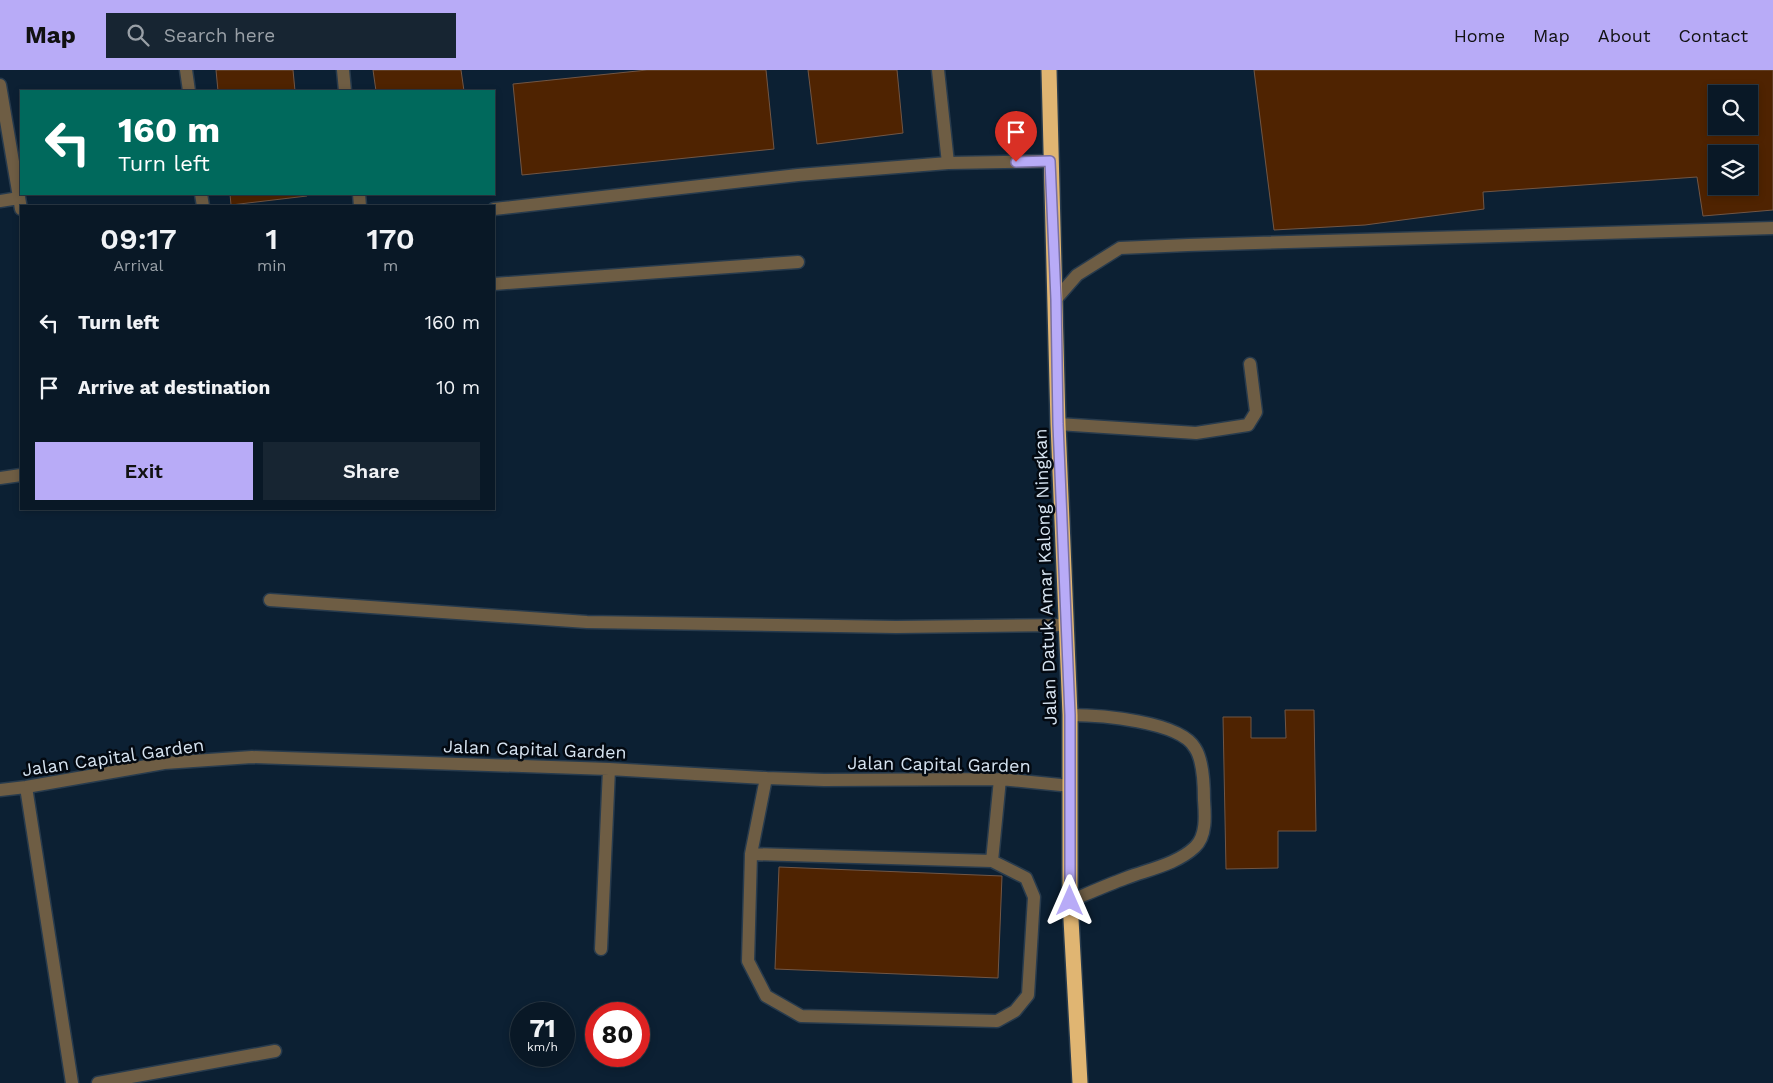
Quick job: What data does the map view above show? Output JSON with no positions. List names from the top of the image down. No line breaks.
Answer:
{"streets":{"highway":["Jalan Datuk Amar Kalong Ningkan"],"street":["Jalan Capital Garden"]},"crossings":[["Jalan Datuk Amar Kalong Ningkan","Jalan Capital Garden"]],"page":{"header":"Map","search":"Search here","nav":["Home","Map","About","Contact"],"turn":["160 m","Turn left"],"eta":["09:17","Arrival","1","min","170","m"],"list":[{"name":"Turn left","value":"160 m"},{"name":"Arrive at destination","value":"10 m"}],"buttons":["Exit","Share"],"speed":"71 km/h","limit":"80"}}
